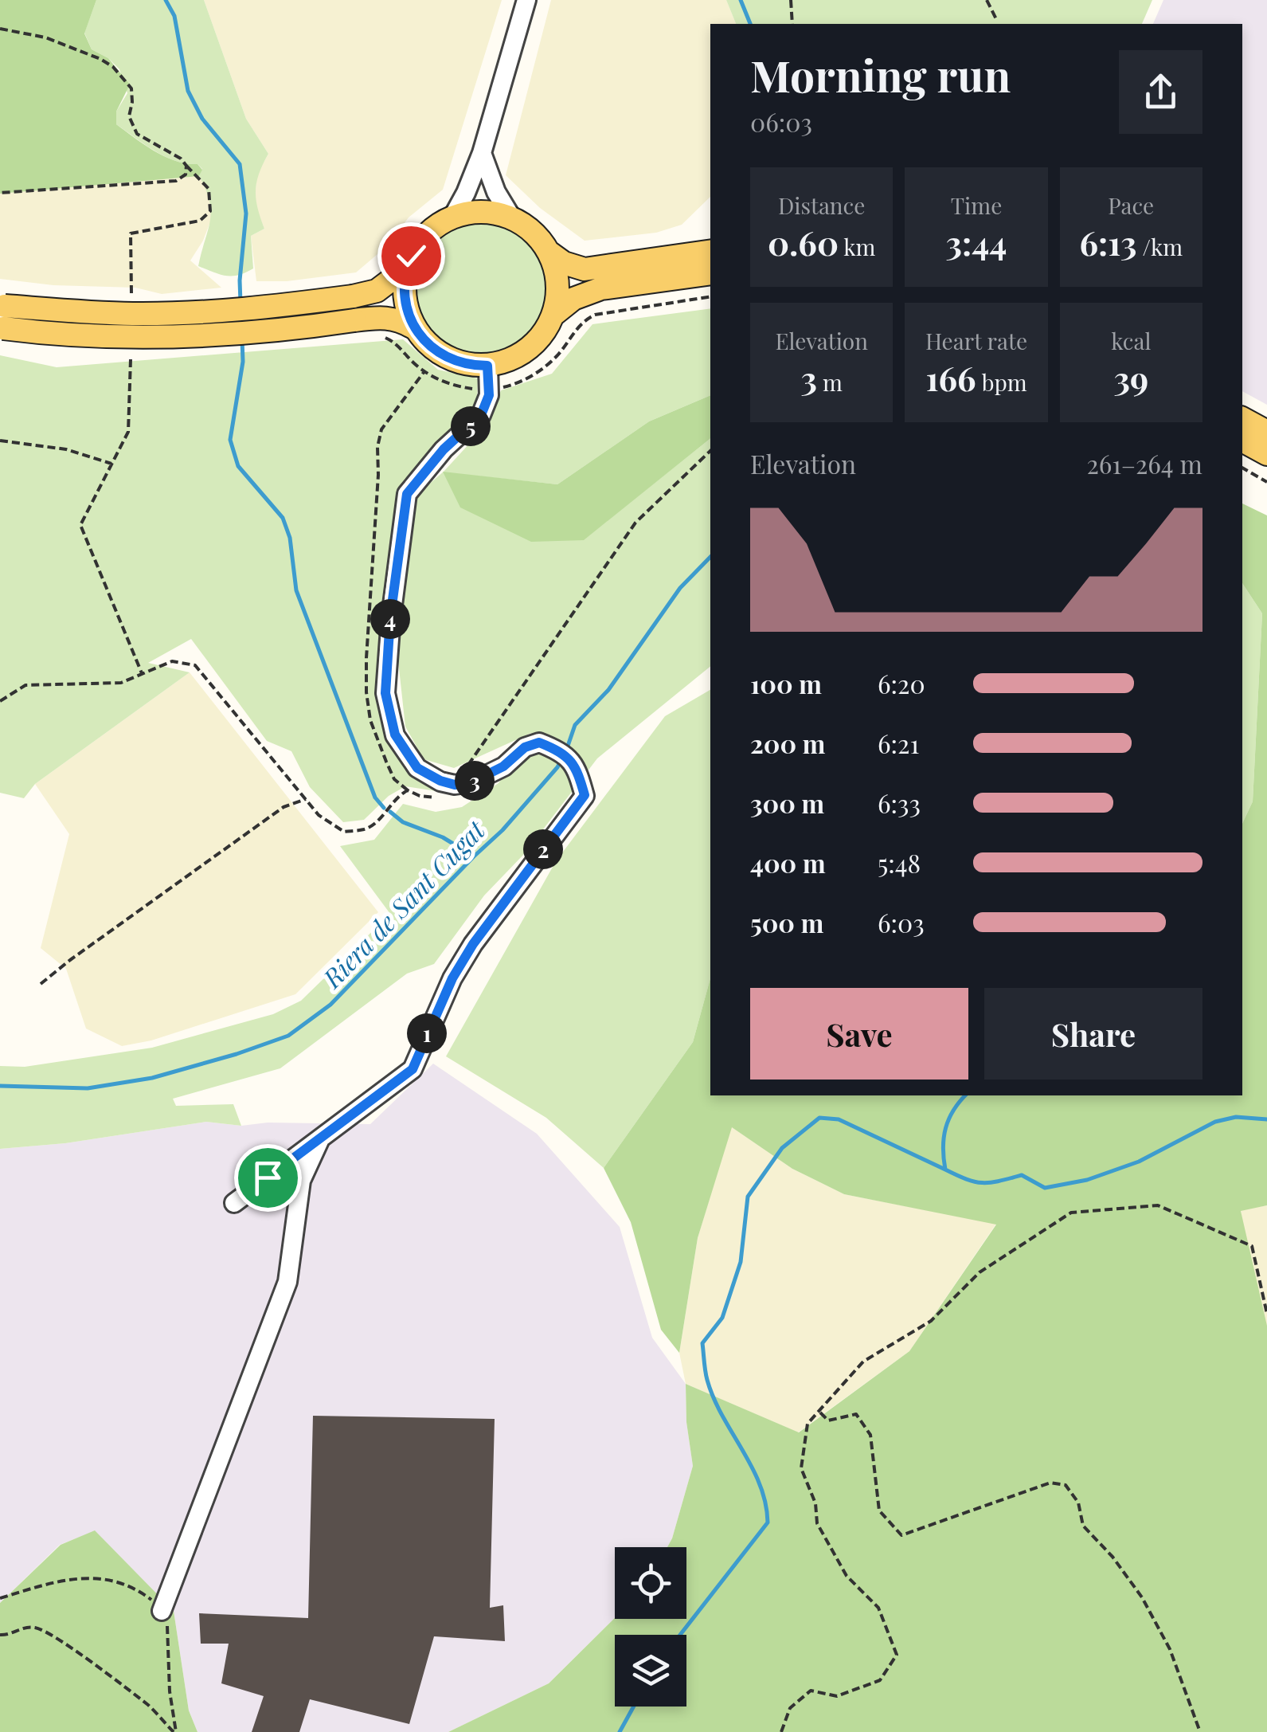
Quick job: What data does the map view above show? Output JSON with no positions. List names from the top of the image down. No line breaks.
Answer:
{"water":["Riera de Sant Cugat"],"page":{"heading":["Morning run","06:03"],"stats":[["Distance","0.60 km"],["Time","3:44"],["Pace","6:13 /km"],["Elevation","3 m"],["Heart rate","166 bpm"],["kcal","39"]],"pins":["5","4","3","2","1"],"chart":["Elevation","261–264 m"],"list":[{"name":"100 m","note":"6:20"},{"name":"200 m","note":"6:21"},{"name":"300 m","note":"6:33"},{"name":"400 m","note":"5:48"},{"name":"500 m","note":"6:03"}],"buttons":["Save","Share"]}}
